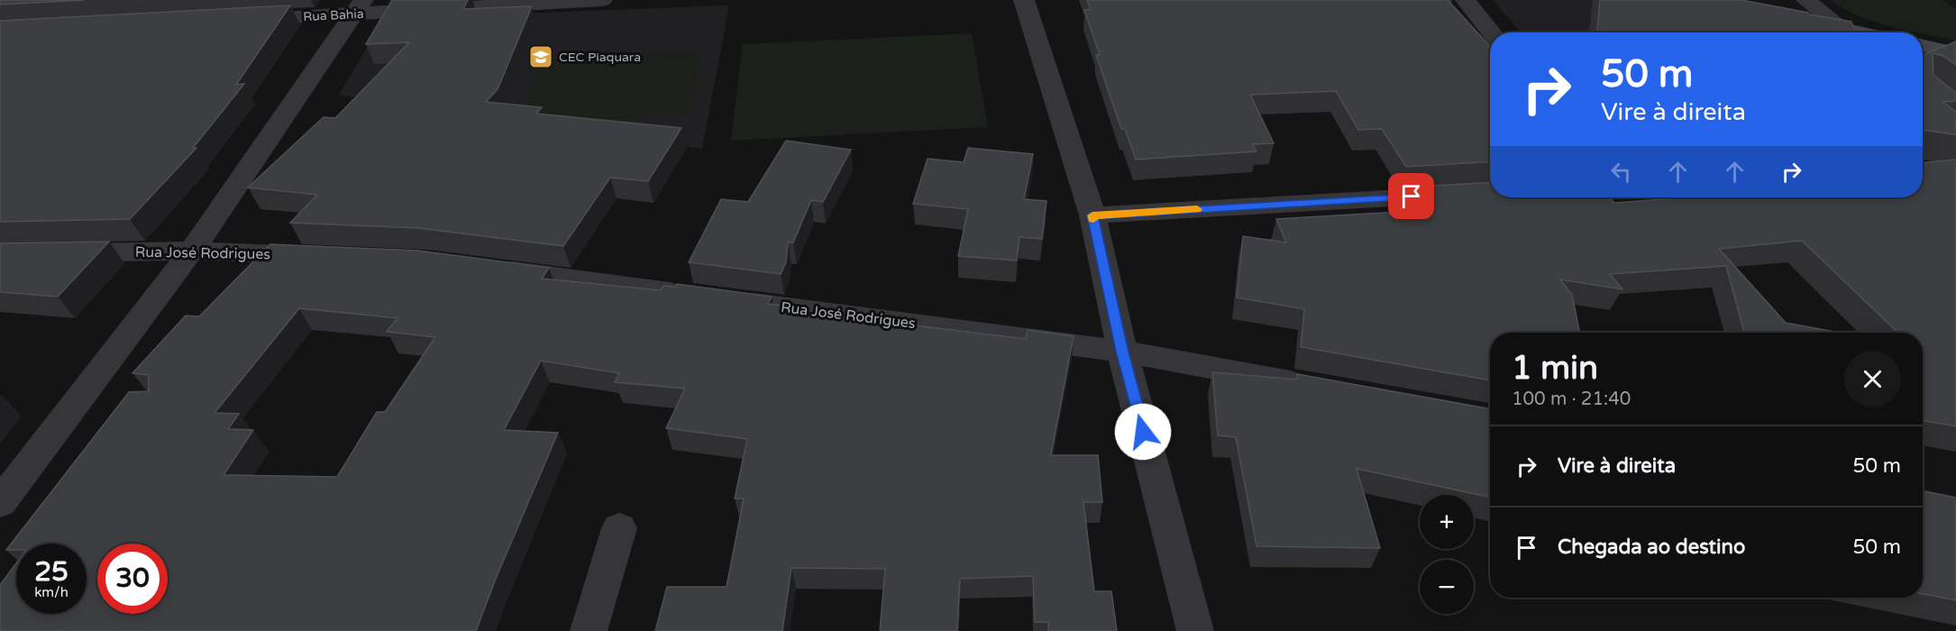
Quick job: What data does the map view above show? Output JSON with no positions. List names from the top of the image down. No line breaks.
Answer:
{"streets":{"street":["Rua Bahia","Rua José Rodrigues"]},"places":{"school or university":["CEC Piaquara"]},"page":{"turn":["50 m","Vire à direita"],"heading":["1 min","100 m · 21:40"],"list":[{"name":"Vire à direita","value":"50 m"},{"name":"Chegada ao destino","value":"50 m"}],"map_buttons":["+","−"],"speed":"25 km/h","limit":"30"}}
